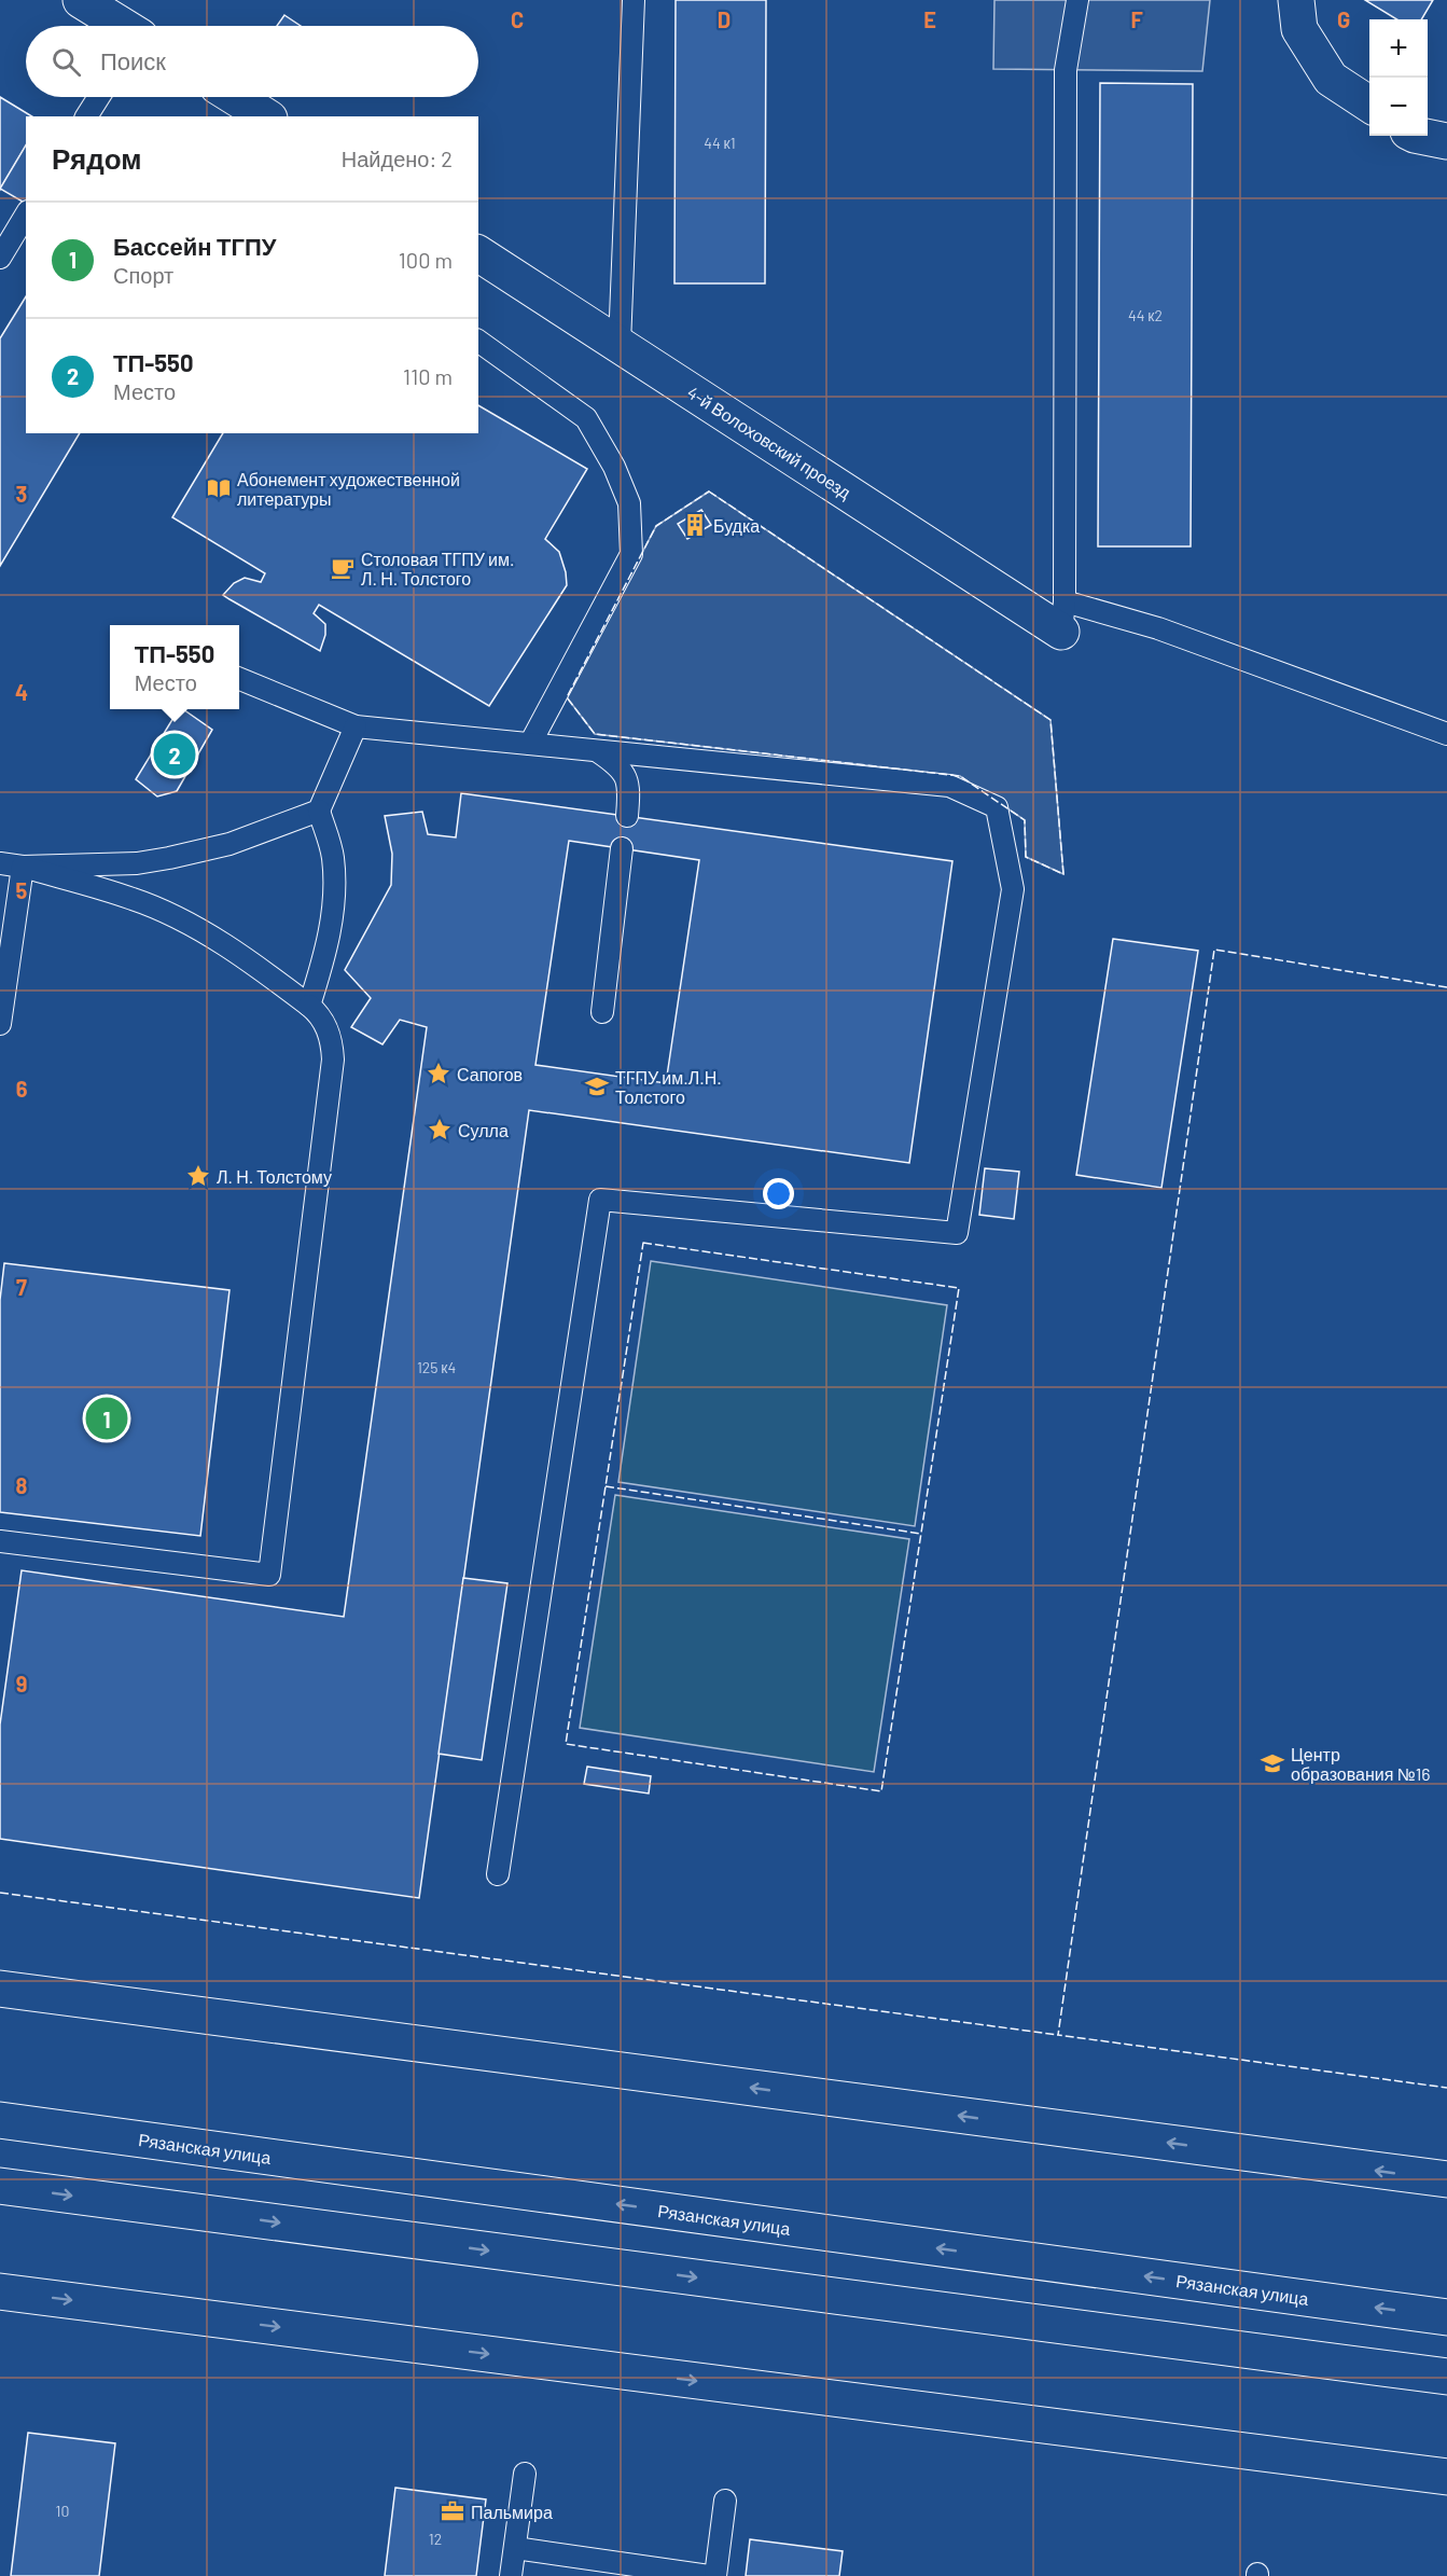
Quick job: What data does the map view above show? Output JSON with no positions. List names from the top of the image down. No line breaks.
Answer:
{"streets":{"main road":["4-й Волоховский проезд","Рязанская улица"]},"places":{"library":["Абонемент художественной литературы"],"building":["Будка"],"cafe":["Столовая ТГПУ им. Л. Н. Толстого"],"place":["Сапогов","Сулла","Л. Н. Толстому"],"school or university":["ТГПУ им.Л.Н. Толстого","Центр образования №16"],"office":["Пальмира"]},"house_numbers":["44 к1","44 к2","125 к4","10","12"],"page":{"map_buttons":["+","−"],"search":"Поиск","heading":["Рядом","Найдено: 2"],"list":[{"mark":"1","name":"Бассейн ТГПУ","note":"Спорт","value":"100 m"},{"mark":"2","name":"ТП-550","note":"Место","value":"110 m"}],"popup":["ТП-550","Место"],"pins":["2","1"]},"grid":{"columns":["C","D","E","F","G"],"rows":["3","4","5","6","7","8","9"]}}
